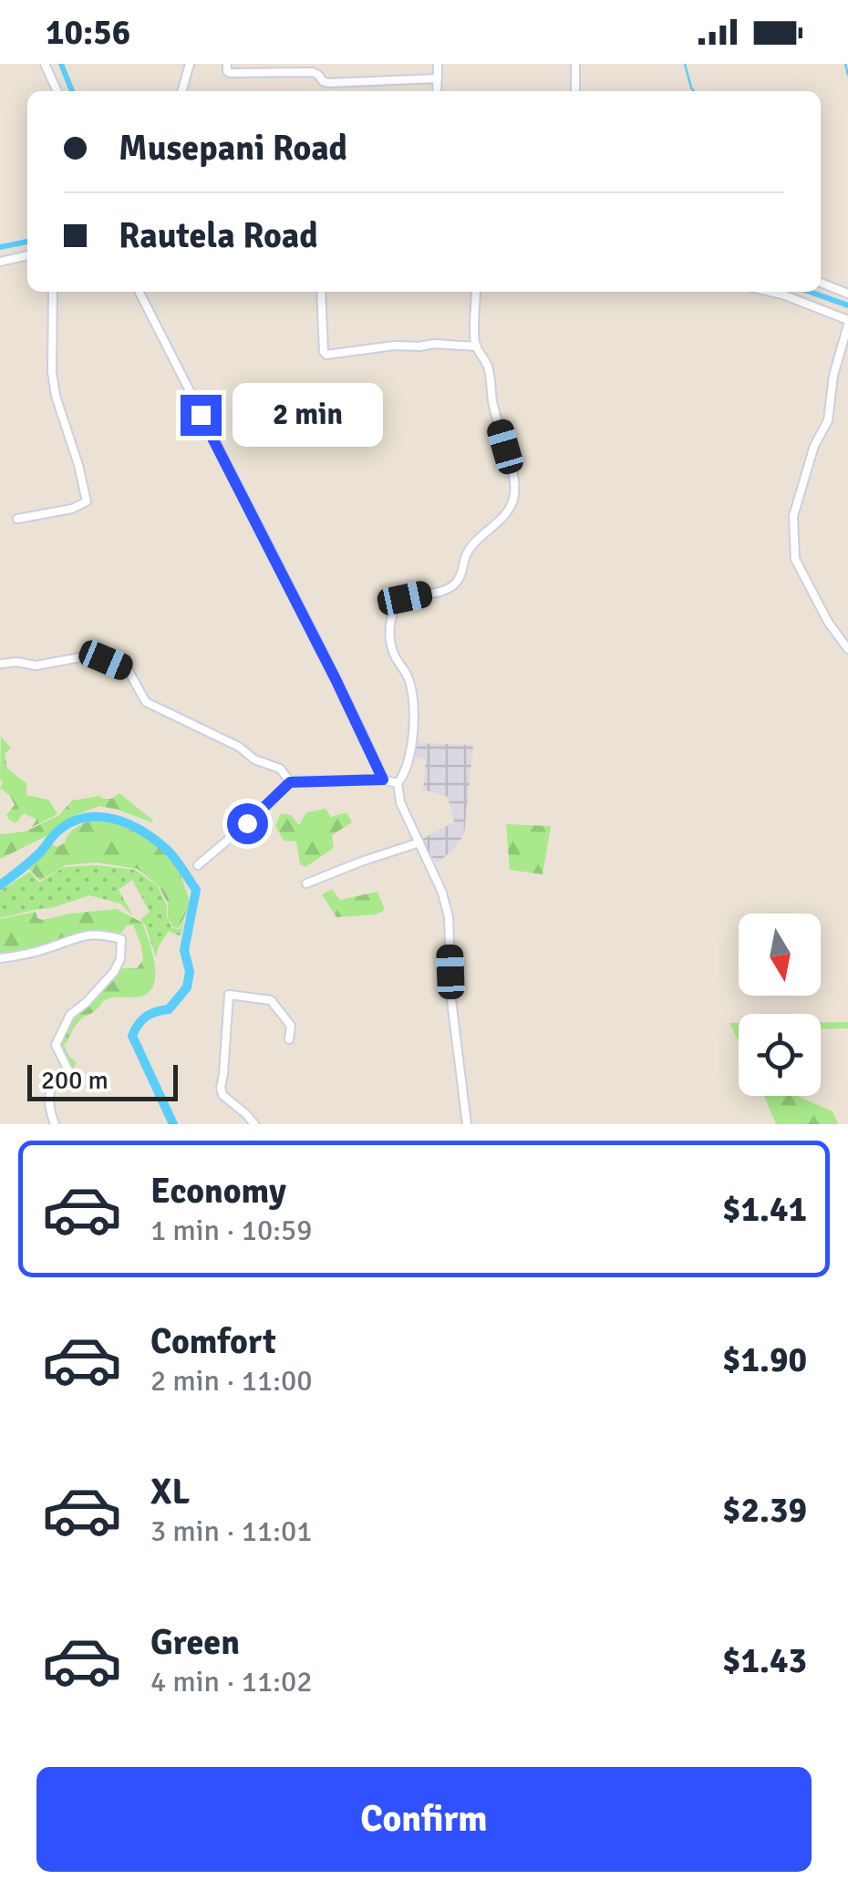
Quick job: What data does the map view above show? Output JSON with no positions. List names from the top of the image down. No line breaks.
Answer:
{"scale_bar":"200 m","north":"bottom","page":{"status":"10:56","banner":["Musepani Road","Rautela Road"],"bubble":"2 min","scale":"200 m","list":[{"name":"Economy","note":"1 min · 10:59","value":"$1.41"},{"name":"Comfort","note":"2 min · 11:00","value":"$1.90"},{"name":"XL","note":"3 min · 11:01","value":"$2.39"},{"name":"Green","note":"4 min · 11:02","value":"$1.43"}],"buttons":"Confirm"}}
